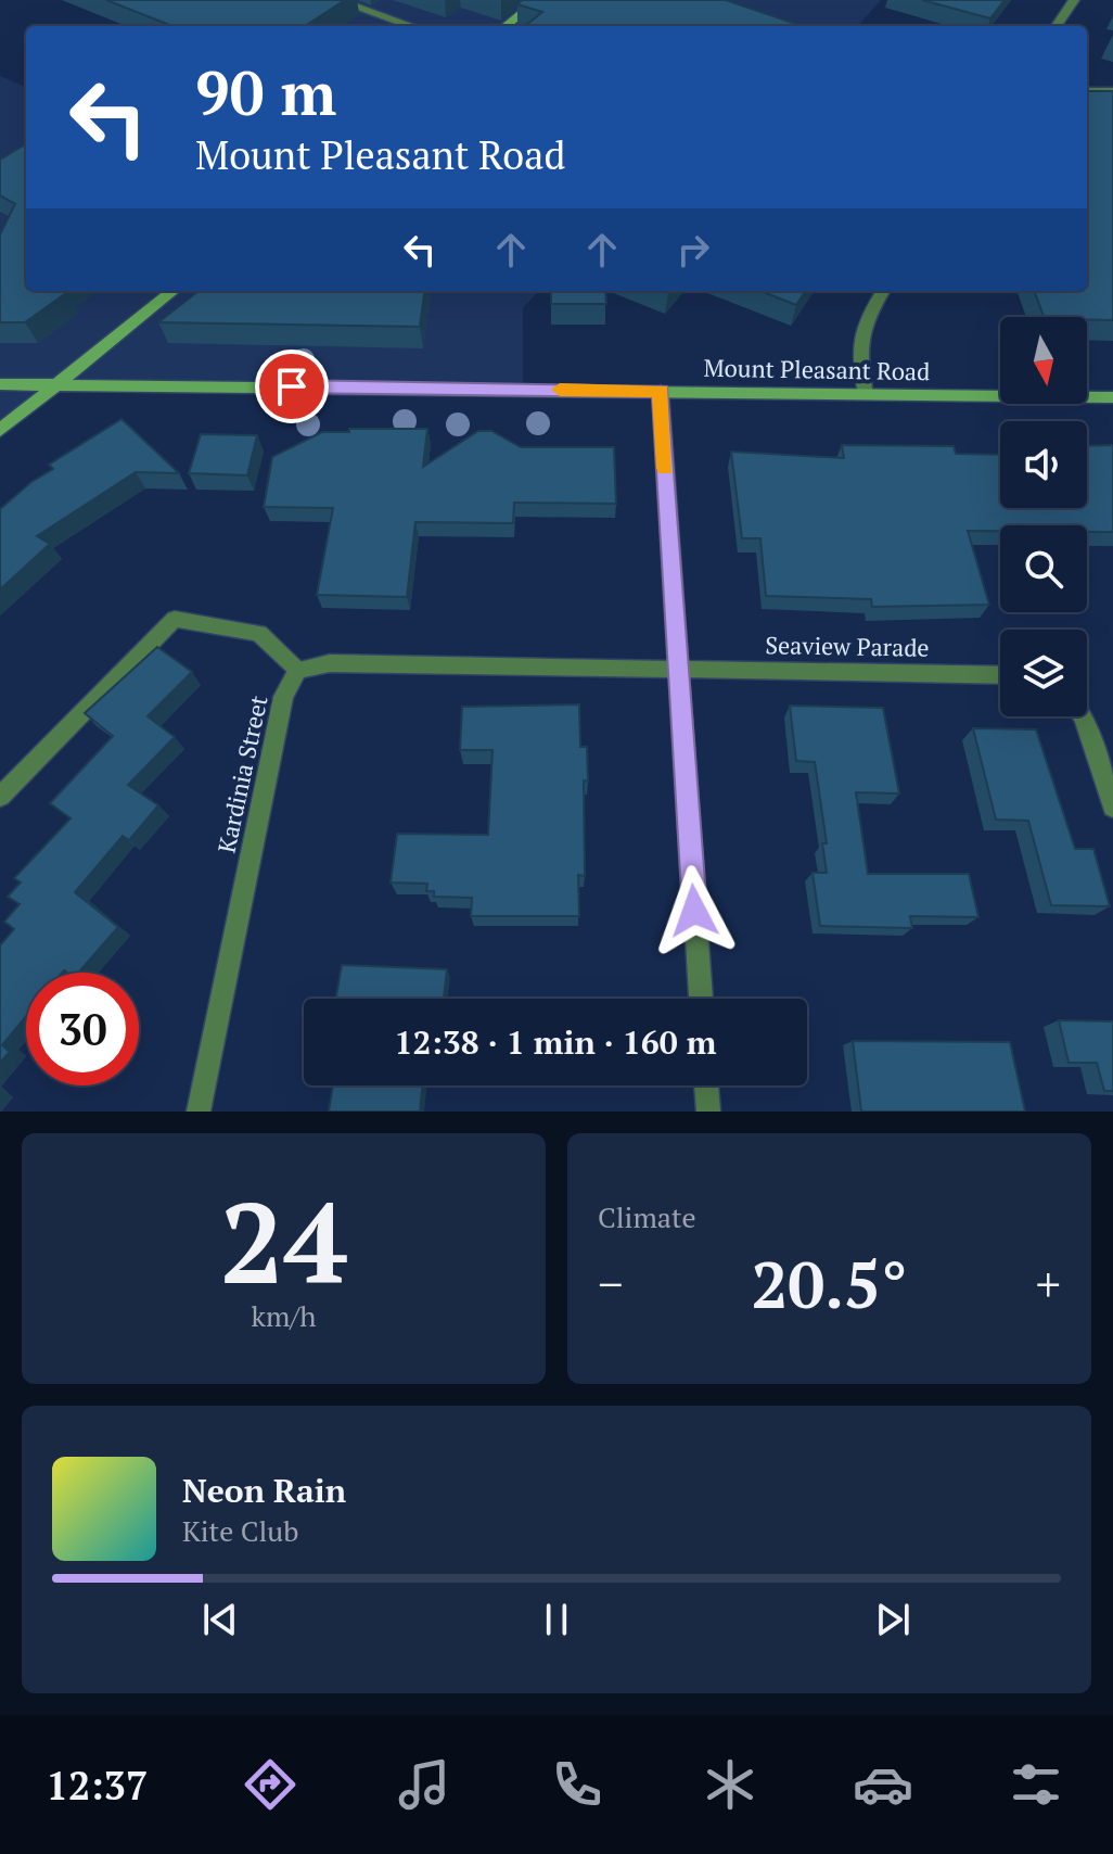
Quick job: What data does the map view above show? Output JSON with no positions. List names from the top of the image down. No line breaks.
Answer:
{"streets":{"street":["Mount Pleasant Road","Seaview Parade","Kardinia Street"]},"north":"bottom","page":{"turn":["90 m","Mount Pleasant Road"],"limit":"30","trip":"12:38 · 1 min · 160 m","tile":[["24","km/h"],"Climate"],"heat":["−","20.5°","+"],"song":["Neon Rain","Kite Club"],"tabs":"12:37"}}
